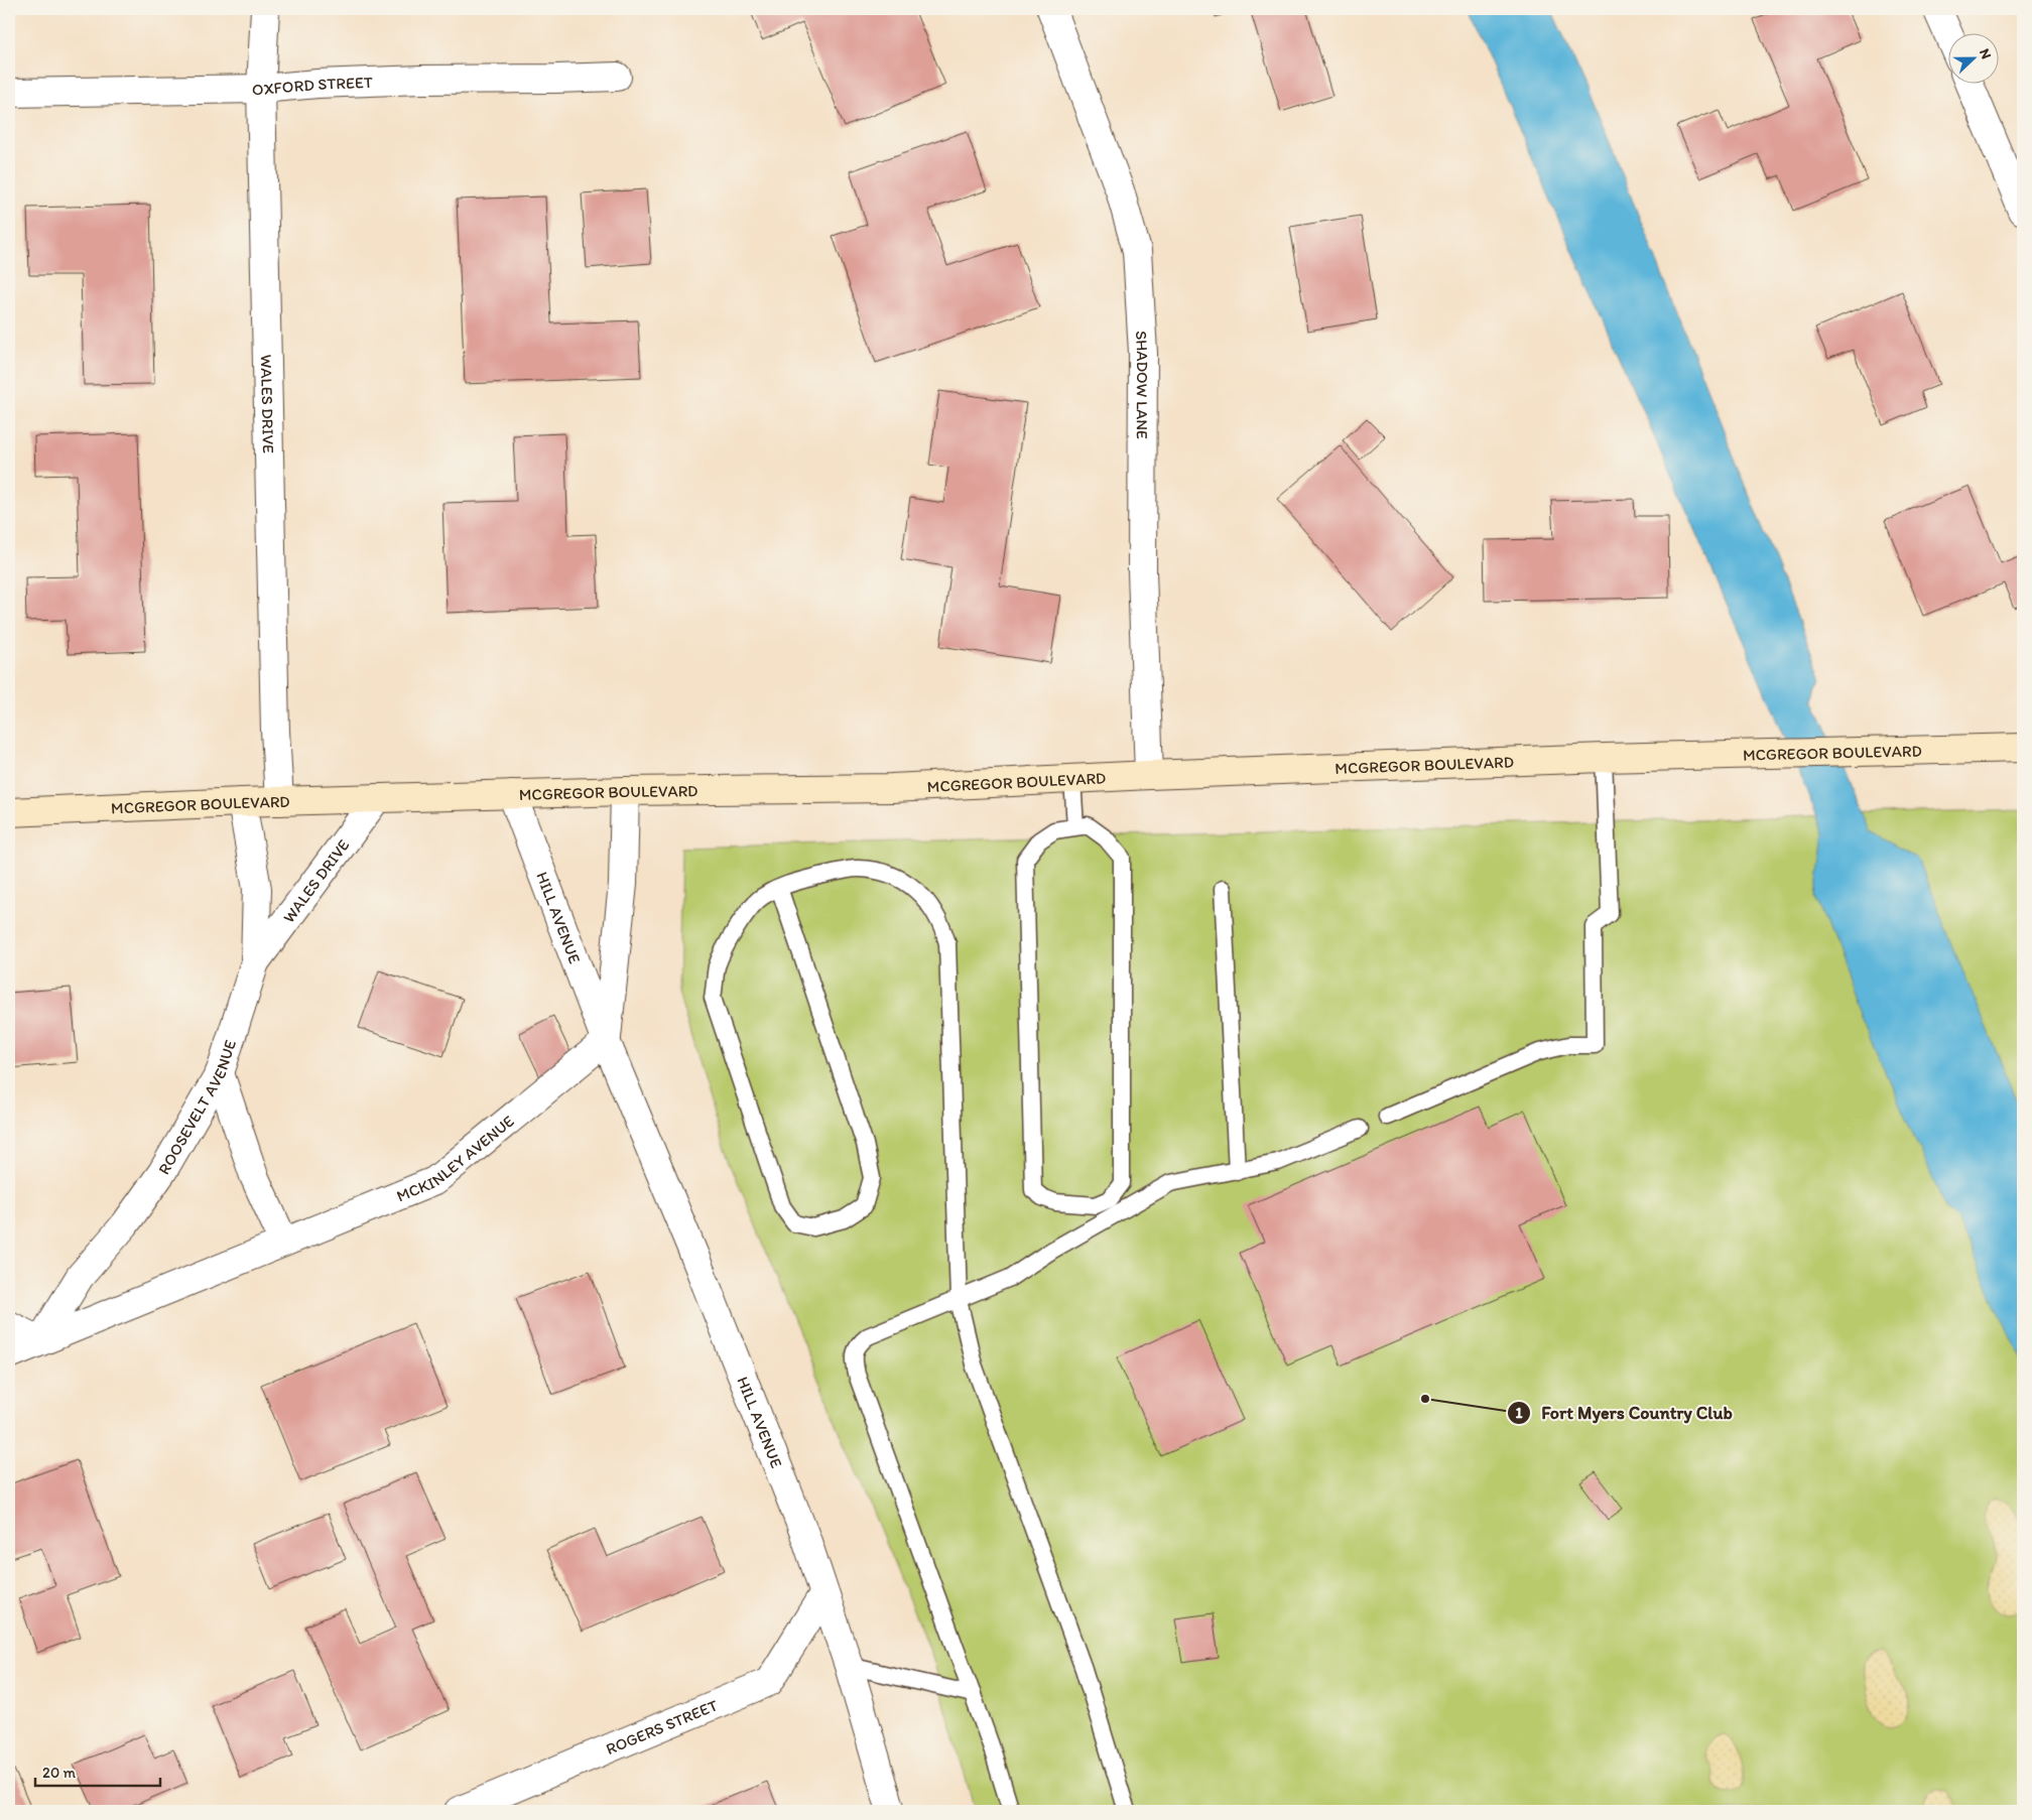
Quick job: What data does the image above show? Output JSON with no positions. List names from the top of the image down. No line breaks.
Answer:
{"streets":{"main road":["MCGREGOR BOULEVARD"],"street":["OXFORD STREET","SHADOW LANE","WALES DRIVE","HILL AVENUE","ROOSEVELT AVENUE","MCKINLEY AVENUE","ROGERS STREET"]},"crossings":[["OXFORD STREET","WALES DRIVE"],["SHADOW LANE","MCGREGOR BOULEVARD"],["WALES DRIVE","MCGREGOR BOULEVARD"],["WALES DRIVE","ROOSEVELT AVENUE"],["MCGREGOR BOULEVARD","HILL AVENUE"],["MCGREGOR BOULEVARD","ROOSEVELT AVENUE"],["HILL AVENUE","MCKINLEY AVENUE"],["HILL AVENUE","ROGERS STREET"],["ROOSEVELT AVENUE","MCKINLEY AVENUE"]],"places":["Fort Myers Country Club"],"scale_bar":"20 m","north":"right"}
